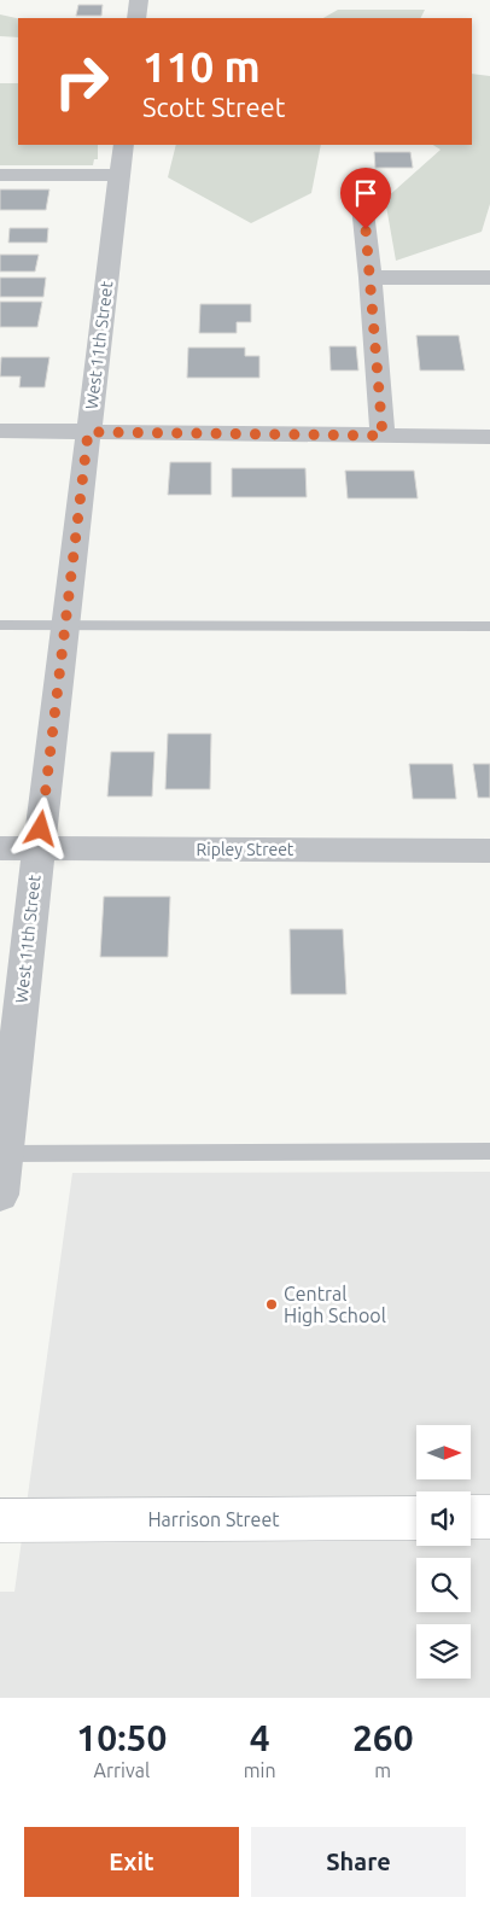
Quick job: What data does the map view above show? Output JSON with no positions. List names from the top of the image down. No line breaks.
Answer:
{"streets":{"highway":["Harrison Street"],"street":["West 11th Street","Ripley Street"]},"crossings":[["West 11th Street","Ripley Street"]],"places":["Central High School"],"north":"right","page":{"turn":["110 m","Scott Street"],"eta":["10:50","Arrival","4","min","260","m"],"buttons":["Exit","Share"]}}
